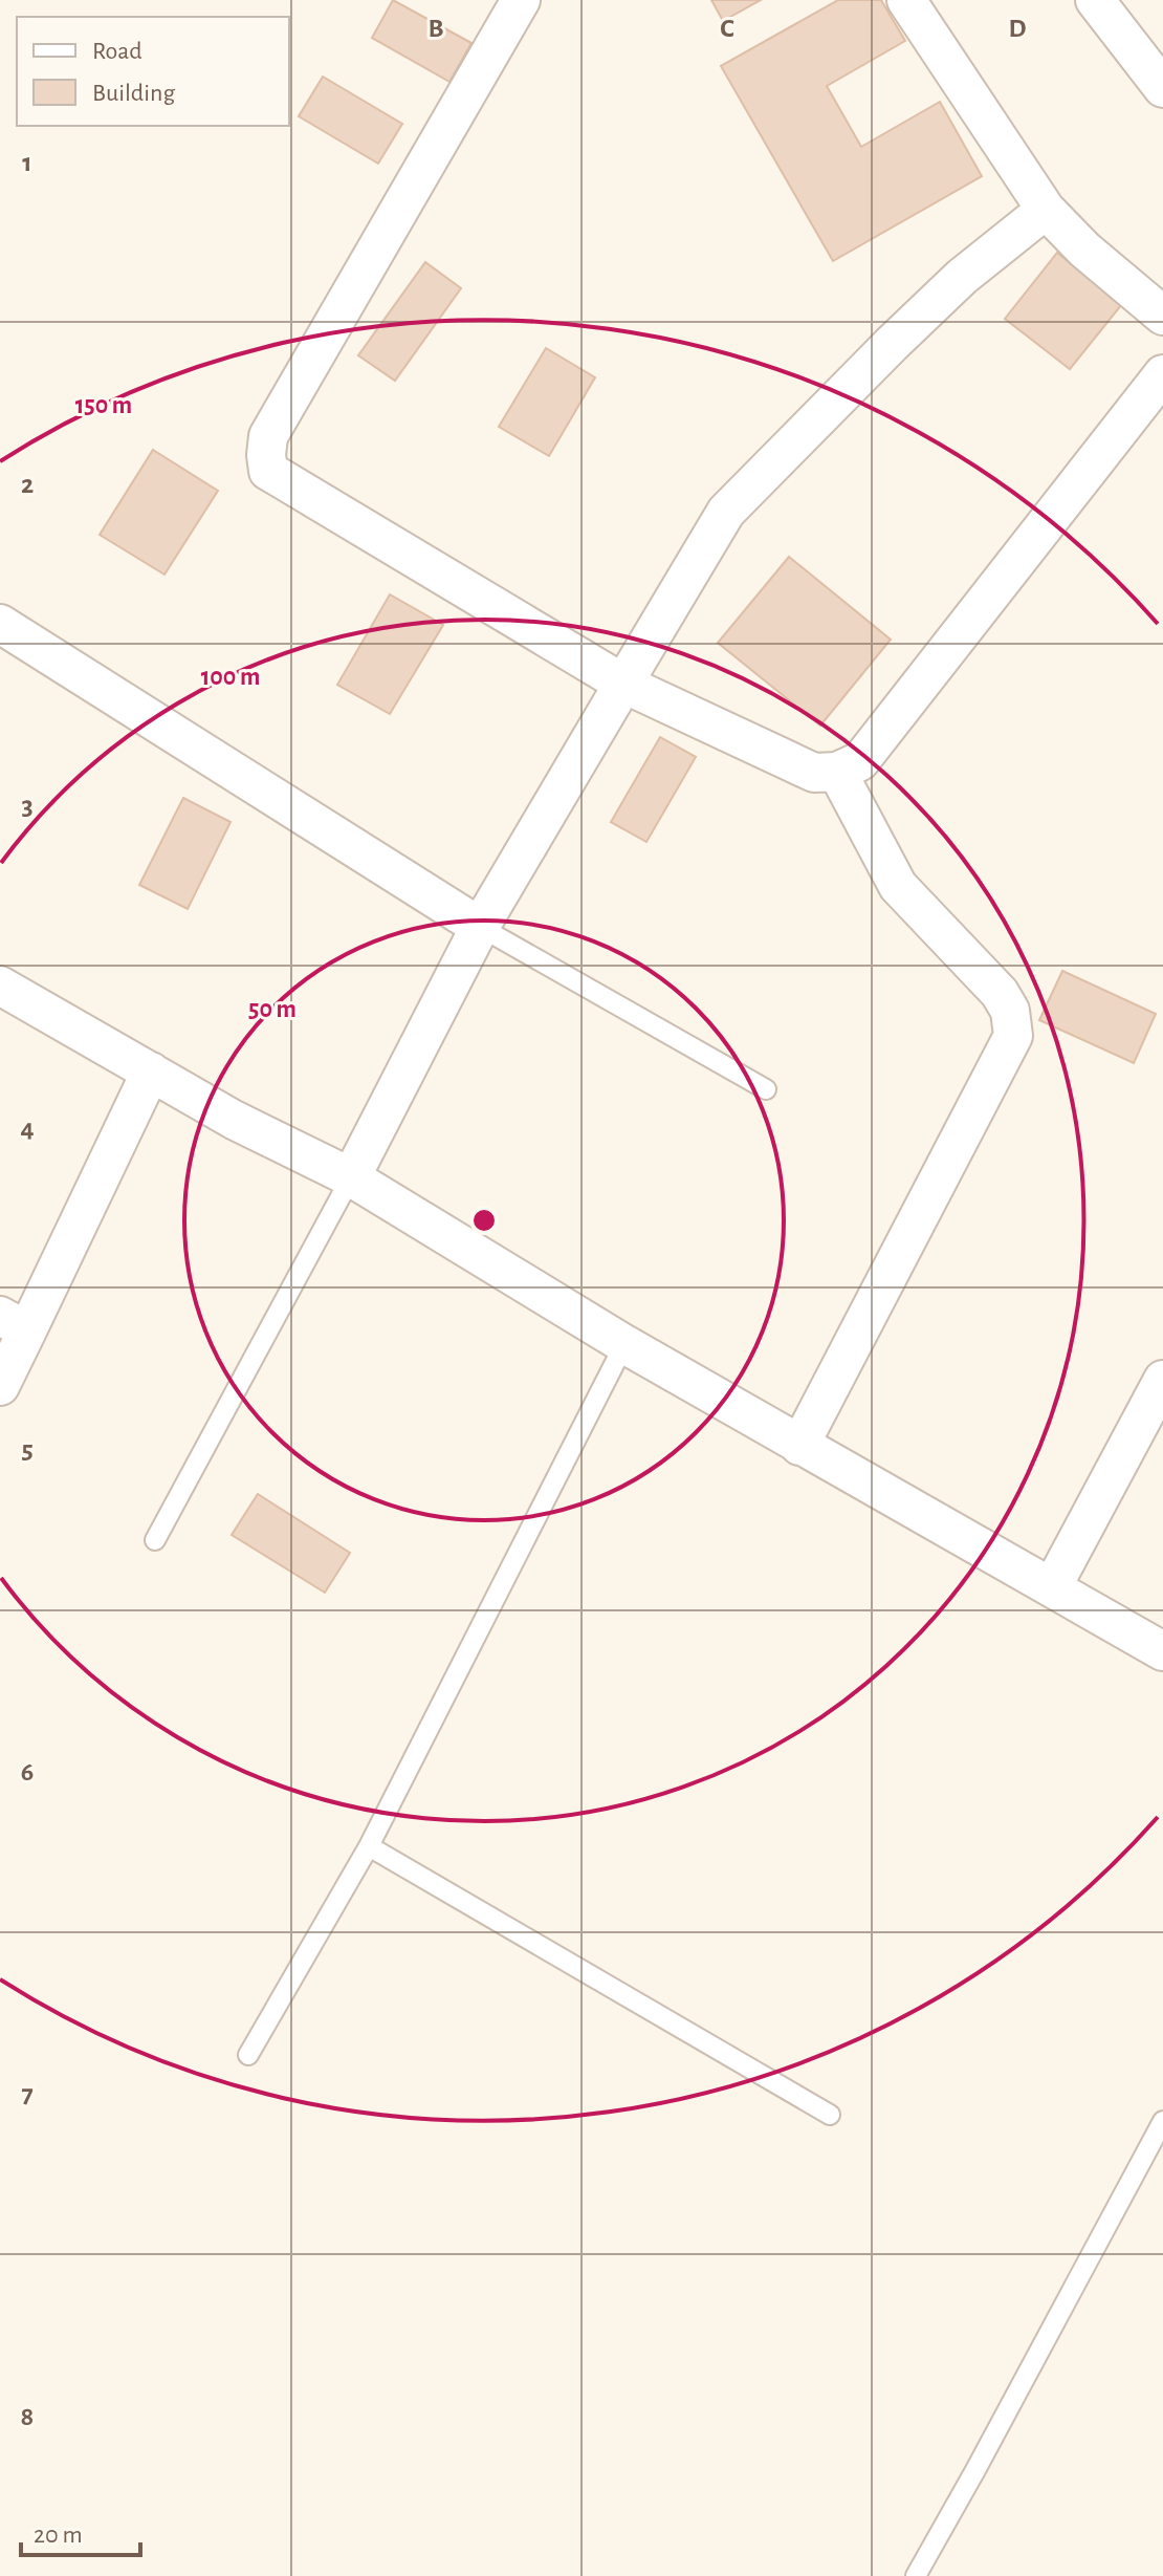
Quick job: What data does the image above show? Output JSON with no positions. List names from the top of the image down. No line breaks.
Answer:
{"legend":["Road","Building"],"scale_bar":"20 m","grid":{"columns":["B","C","D"],"rows":["1","2","3","4","5","6","7","8"]},"rings":["150 m","100 m","50 m"]}
